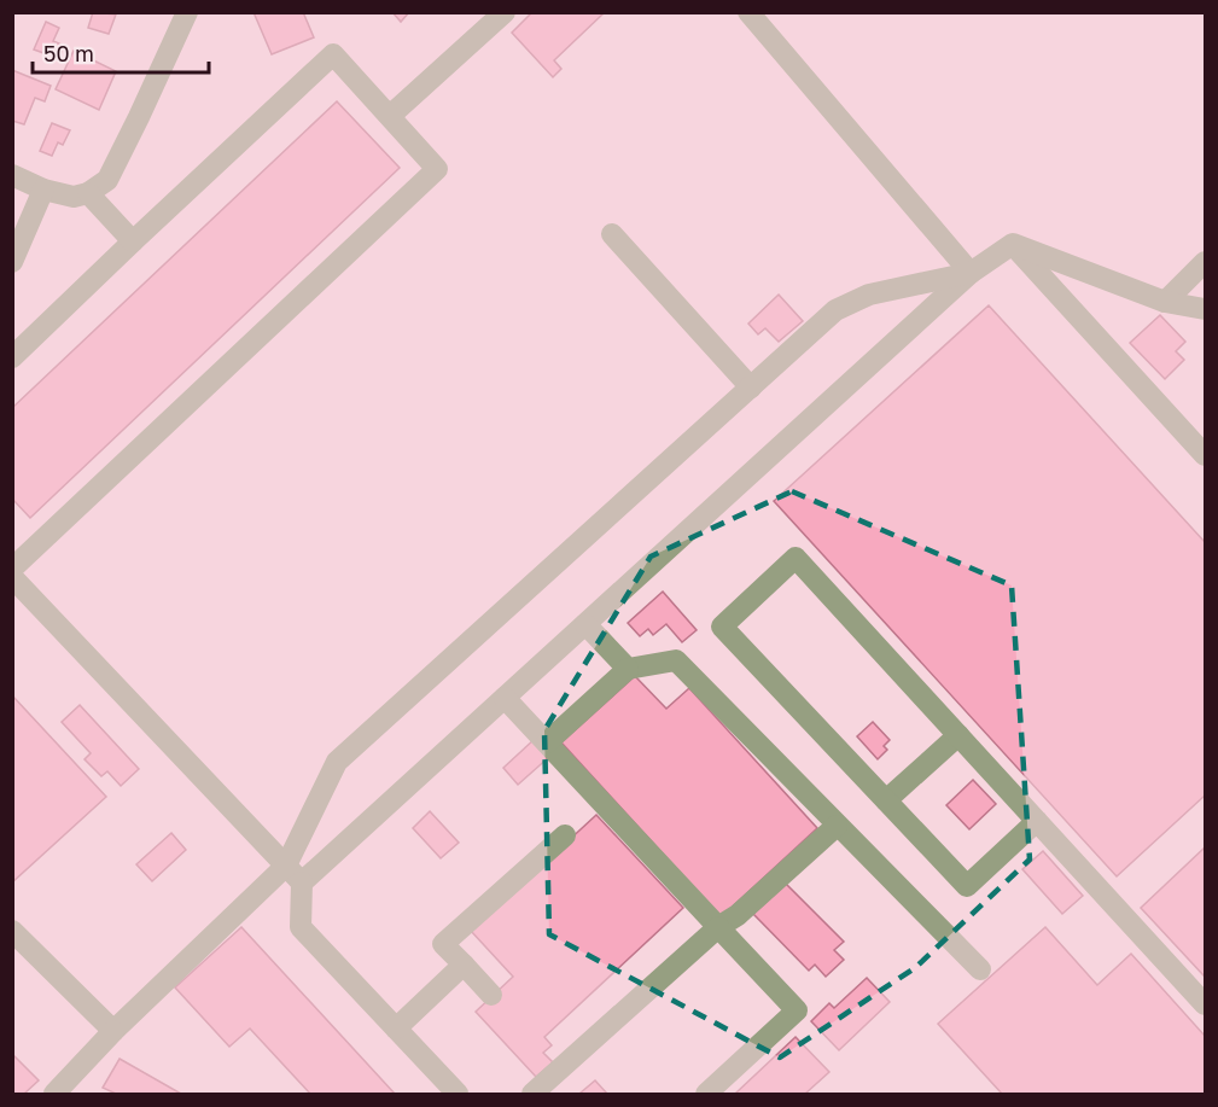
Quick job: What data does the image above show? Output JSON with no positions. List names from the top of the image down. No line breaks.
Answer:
{"scale_bar":"50 m"}
